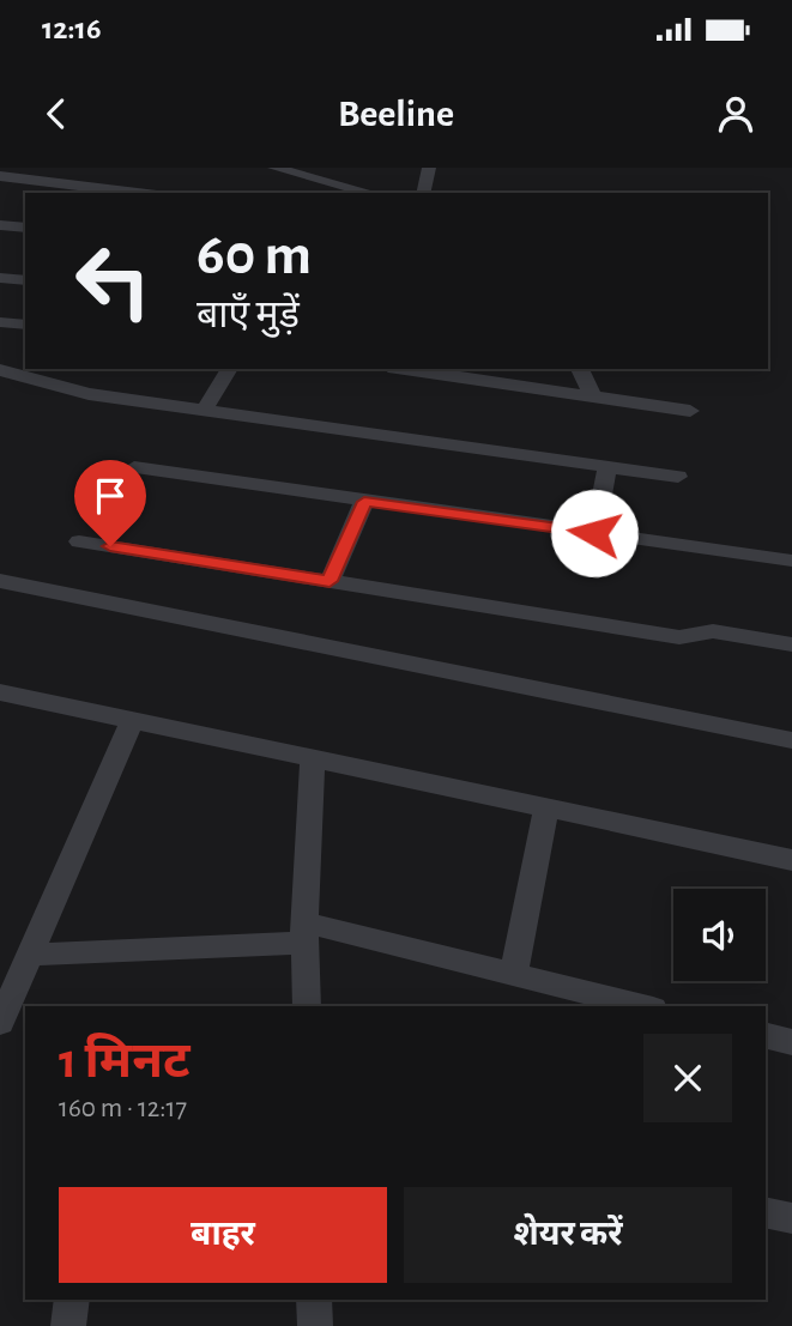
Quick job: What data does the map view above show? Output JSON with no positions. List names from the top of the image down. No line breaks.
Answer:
{"page":{"status":"12:16","header":"Beeline","turn":["60 m","बाएँ मुड़ें"],"heading":["1 मिनट","160 m · 12:17"],"buttons":["बाहर","शेयर करें"]}}
